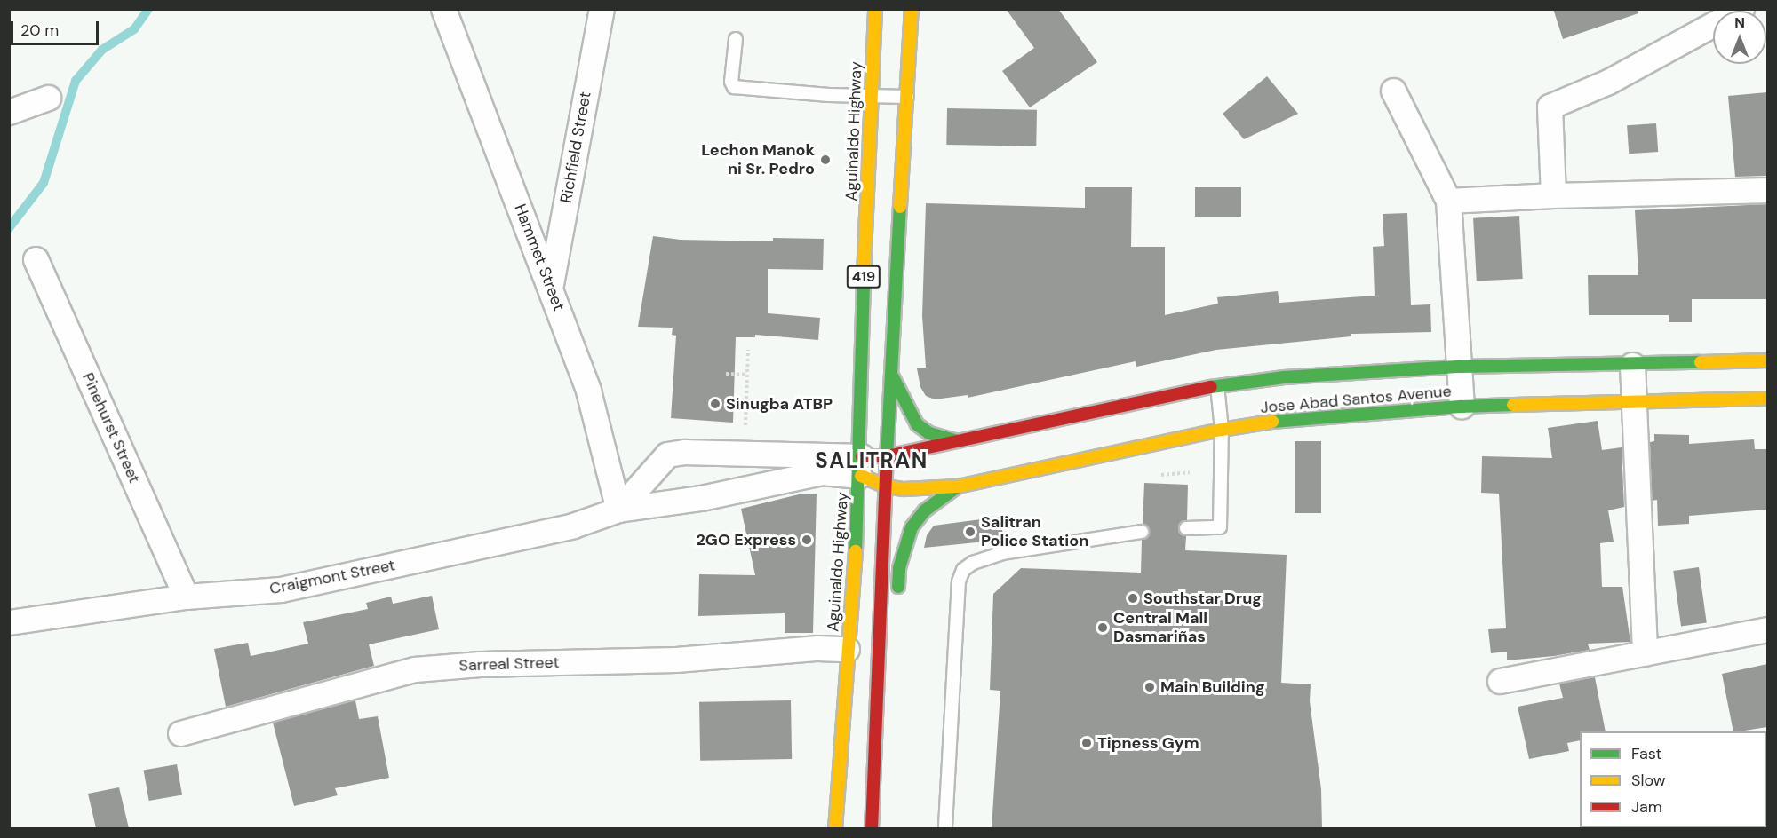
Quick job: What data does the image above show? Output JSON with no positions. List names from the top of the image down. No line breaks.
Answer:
{"streets":{"main road":["Aguinaldo Highway","419","Jose Abad Santos Avenue"],"street":["Richfield Street","Hammet Street","Pinehurst Street","Craigmont Street","Sarreal Street"]},"crossings":[["Aguinaldo Highway","Jose Abad Santos Avenue"],["Aguinaldo Highway","Craigmont Street"],["Aguinaldo Highway","Sarreal Street"],["Richfield Street","Hammet Street"],["Hammet Street","Craigmont Street"],["419","Jose Abad Santos Avenue"],["Jose Abad Santos Avenue","Craigmont Street"],["Pinehurst Street","Craigmont Street"]],"districts":["SALITRAN"],"places":["Lechon Manok ni Sr. Pedro","Sinugba ATBP","Salitran Police Station","2GO Express","Southstar Drug","Central Mall Dasmariñas","Main Building","Tipness Gym"],"legend":["Fast","Slow","Jam"],"scale_bar":"20 m","north":"top"}
